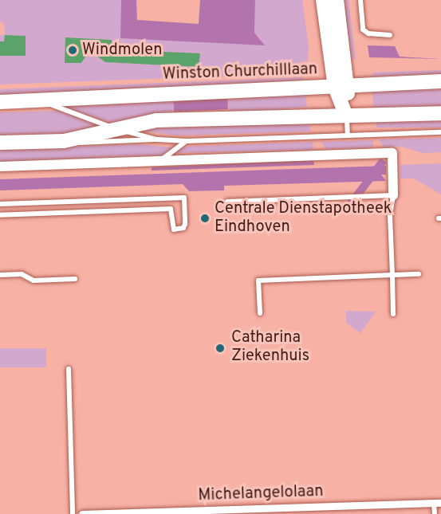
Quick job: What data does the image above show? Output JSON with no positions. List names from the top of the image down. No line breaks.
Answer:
{"streets":{"main road":["Winston Churchilllaan"],"street":["Michelangelolaan"]},"places":["Windmolen","Centrale Dienstapotheek Eindhoven","Catharina Ziekenhuis"]}
